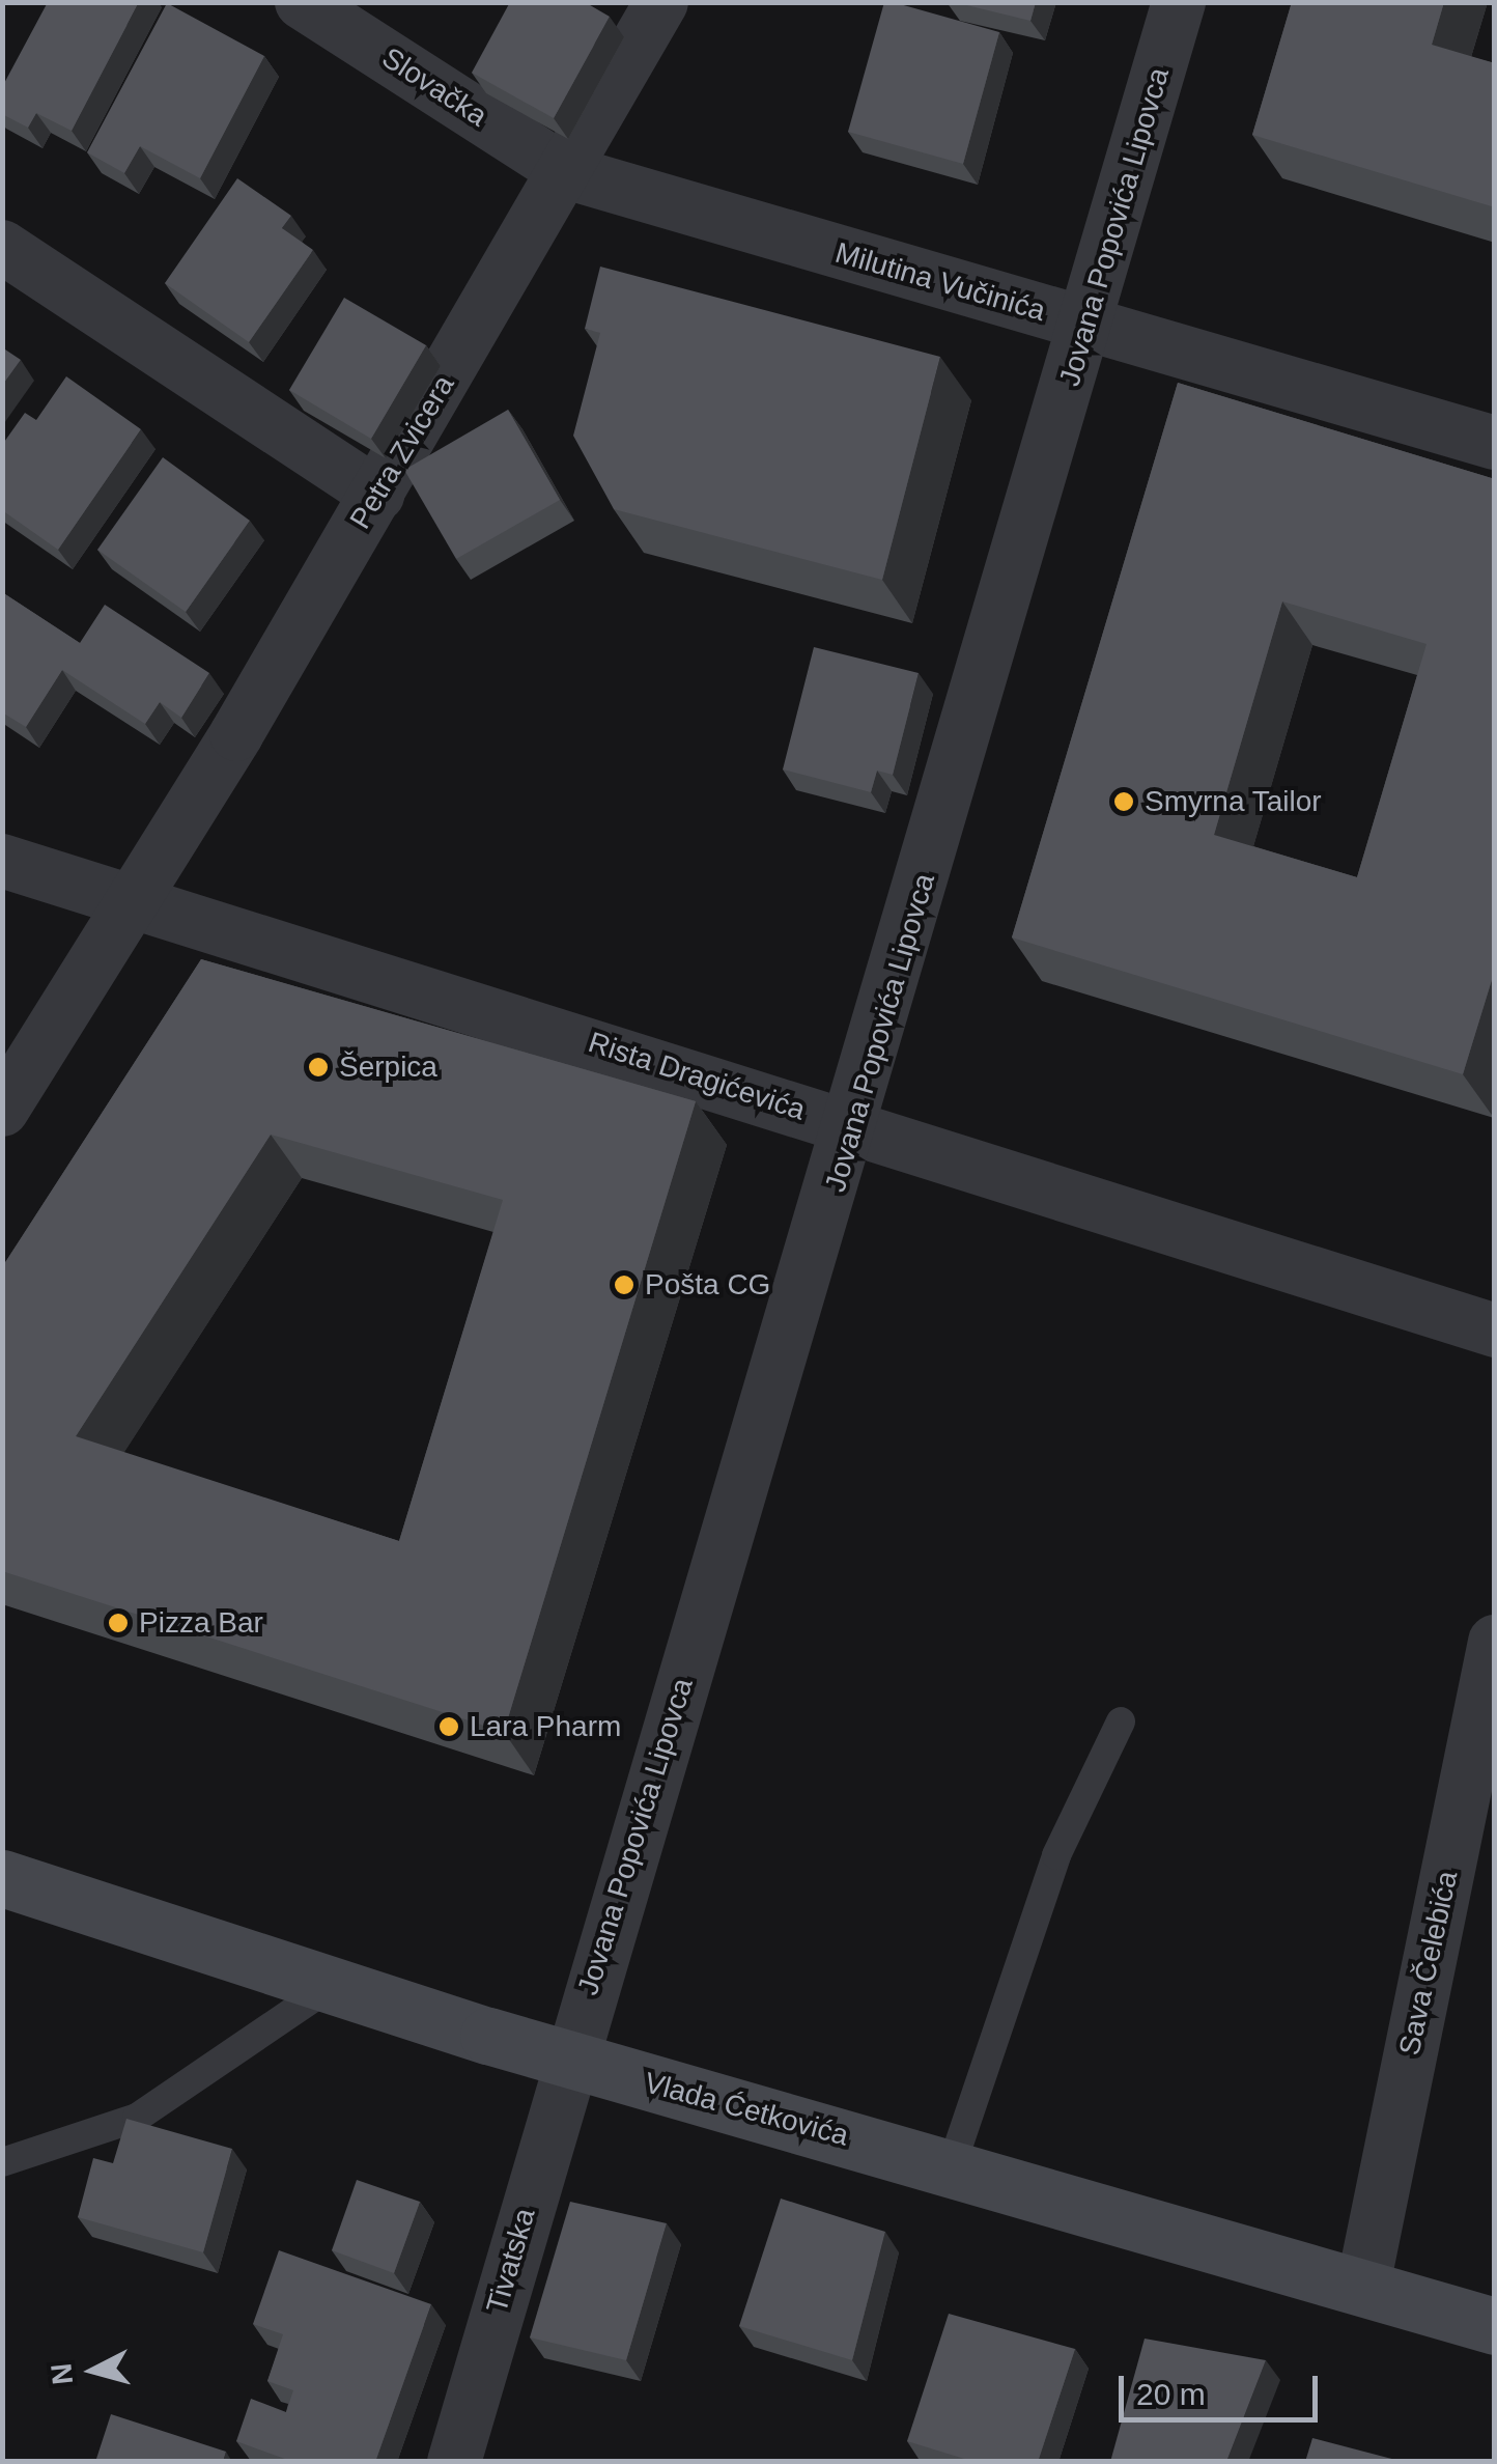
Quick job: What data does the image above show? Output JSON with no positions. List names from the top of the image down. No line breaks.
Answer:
{"streets":{"street":["Slovačka","Jovana Popovića Lipovca","Milutina Vučinića","Petra Zvicera","Rista Dragićevića","Sava Čelebića","Vlada Ćetkovića","Tivatska"]},"crossings":[["Slovačka","Milutina Vučinića"],["Slovačka","Petra Zvicera"],["Jovana Popovića Lipovca","Milutina Vučinića"],["Jovana Popovića Lipovca","Rista Dragićevića"],["Jovana Popovića Lipovca","Vlada Ćetkovića"],["Jovana Popovića Lipovca","Tivatska"],["Milutina Vučinića","Petra Zvicera"],["Petra Zvicera","Rista Dragićevića"],["Sava Čelebića","Vlada Ćetkovića"],["Vlada Ćetkovića","Tivatska"]],"places":["Smyrna Tailor","Šerpica","Pošta CG","Pizza Bar","Lara Pharm"],"scale_bar":"20 m","north":"left"}
